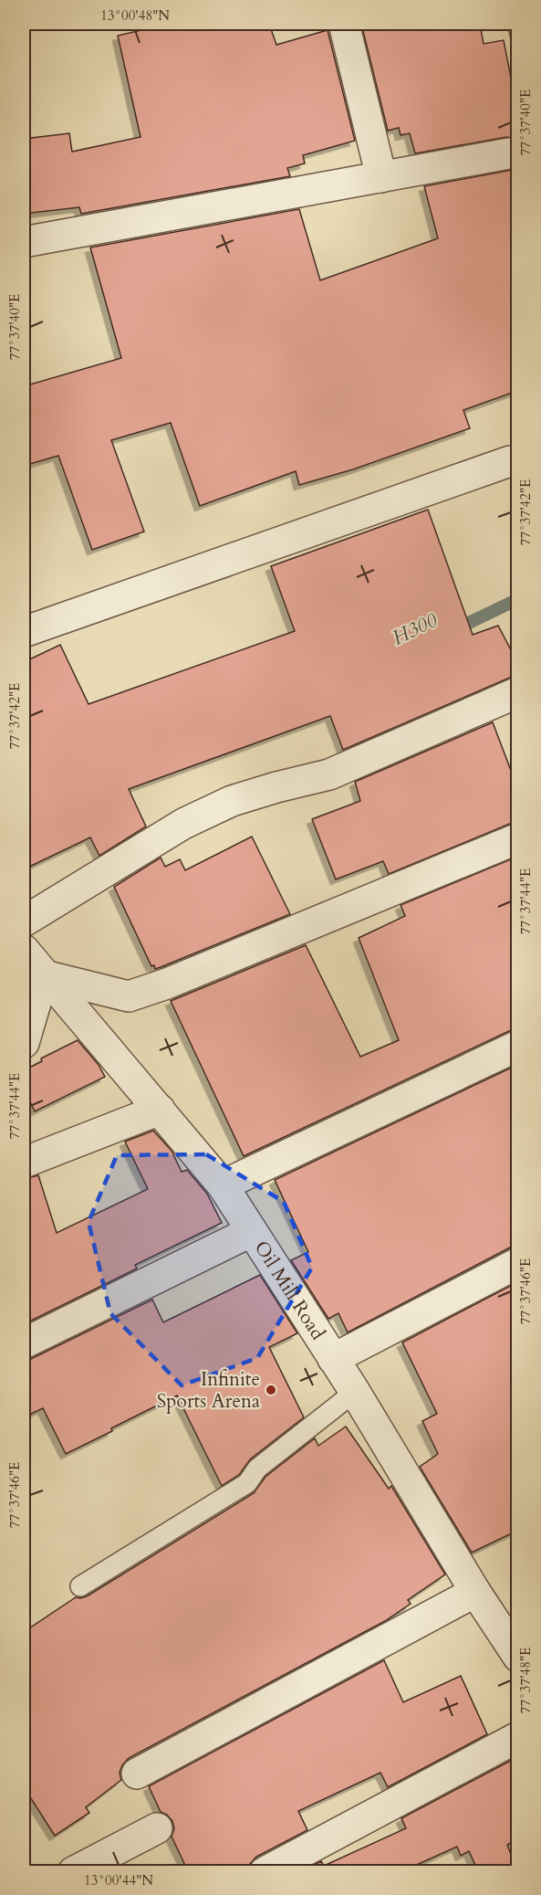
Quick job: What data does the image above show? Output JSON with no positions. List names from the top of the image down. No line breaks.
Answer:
{"streets":{"street":["Oil Mill Road"]},"water":["H300"],"places":["Infinite Sports Arena"],"coordinates":["13°00'48\"N","77°37'40\"E","77°37'42\"E","77°37'44\"E","77°37'46\"E","77°37'48\"E","13°00'44\"N"]}
